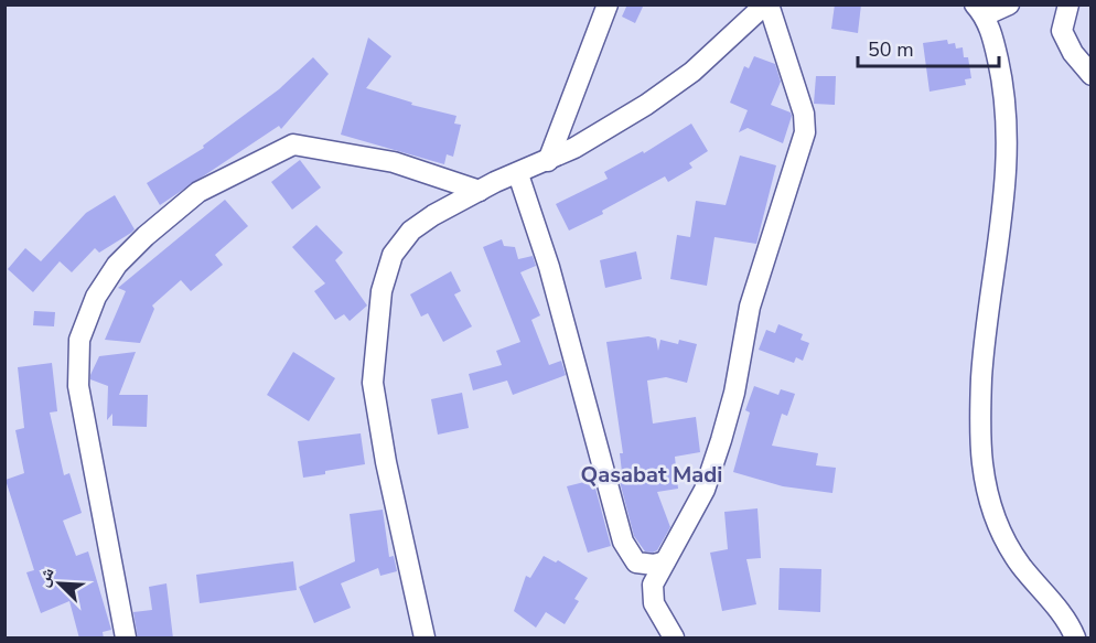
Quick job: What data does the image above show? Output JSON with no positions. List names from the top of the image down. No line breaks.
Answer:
{"districts":["Qasabat Madi"],"scale_bar":"50 m","north":"top left"}
